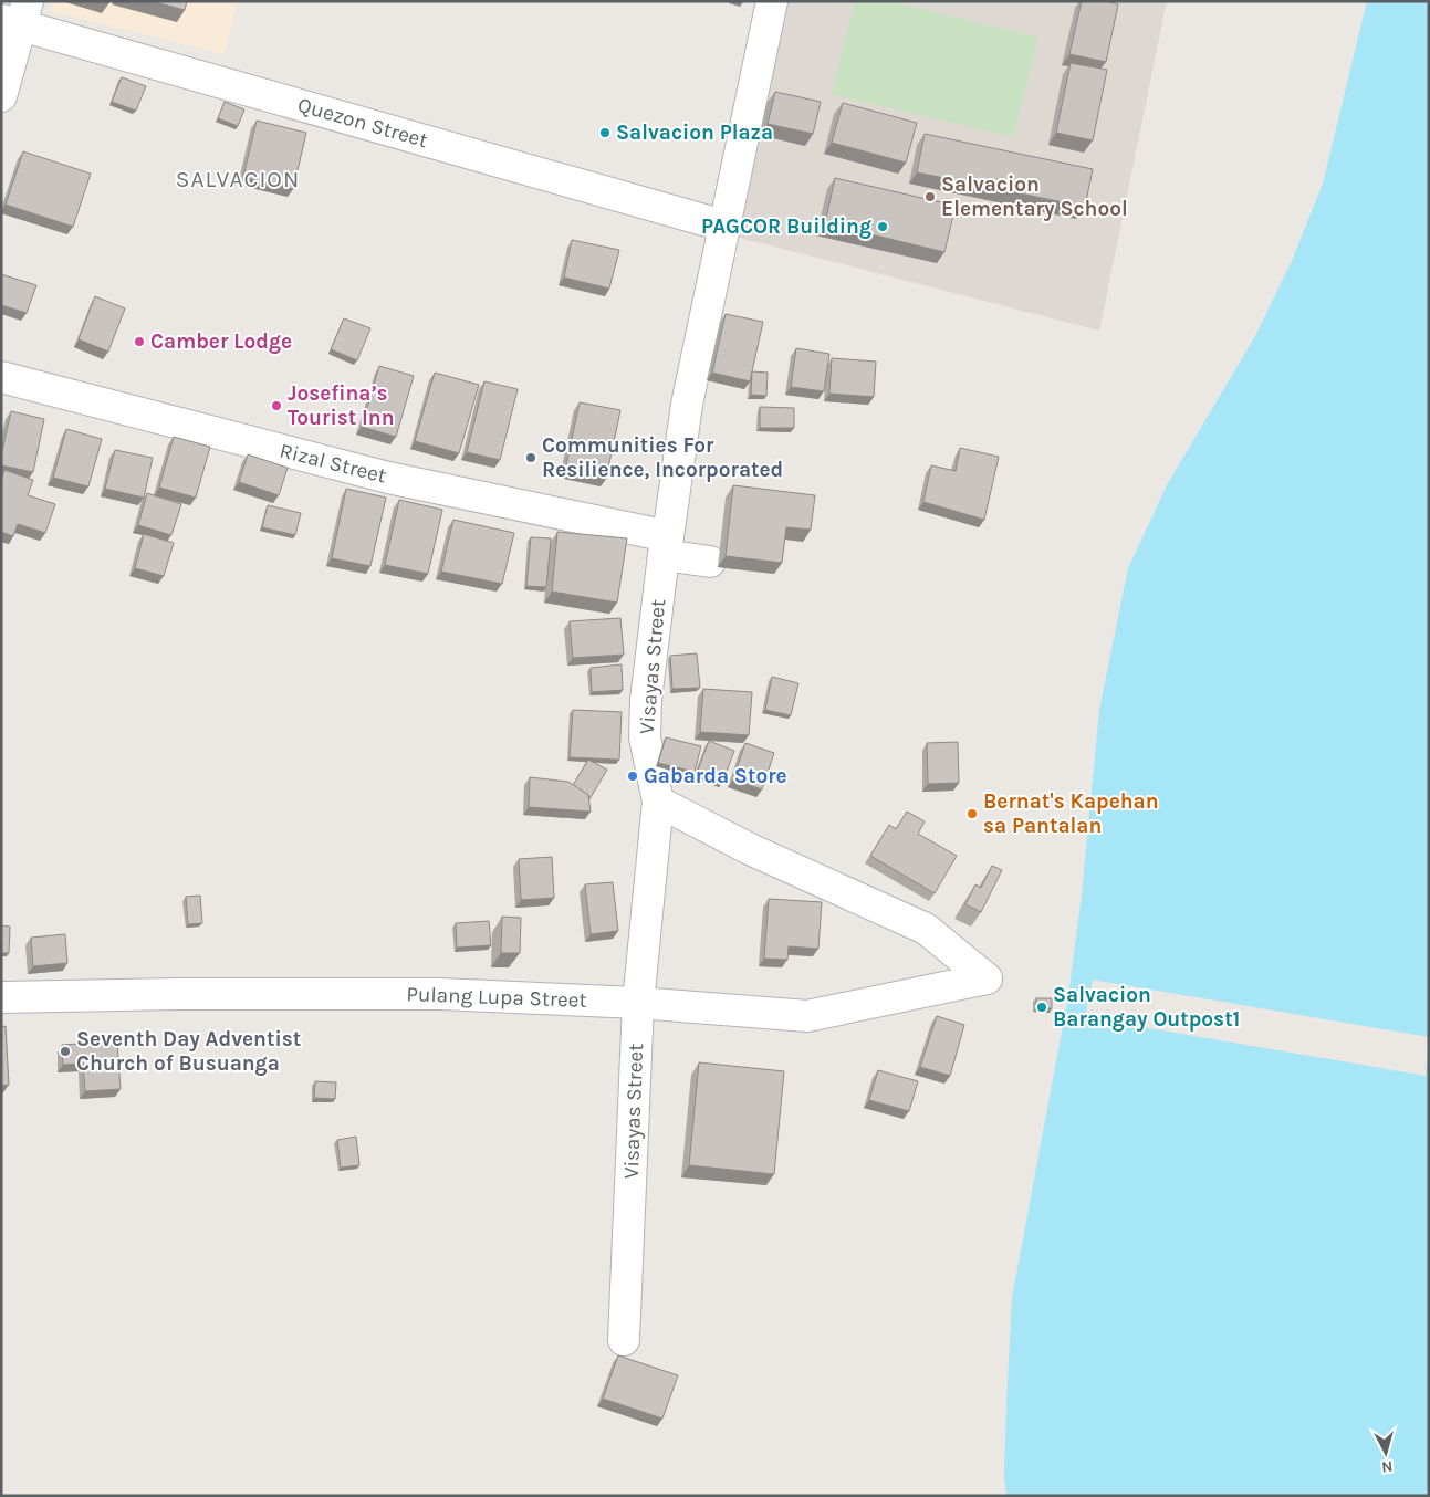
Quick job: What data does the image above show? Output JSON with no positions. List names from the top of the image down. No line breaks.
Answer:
{"streets":{"street":["Quezon Street","Rizal Street","Visayas Street","Pulang Lupa Street"]},"crossings":[["Quezon Street","Visayas Street"],["Rizal Street","Visayas Street"],["Visayas Street","Pulang Lupa Street"]],"districts":["SALVACION"],"places":["Salvacion Plaza","Salvacion Elementary School","PAGCOR Building","Camber Lodge","Josefina’s Tourist Inn","Communities For Resilience, Incorporated","Gabarda Store","Bernat's Kapehan sa Pantalan","Salvacion Barangay Outpost1","Seventh Day Adventist Church of Busuanga"],"north":"bottom"}
